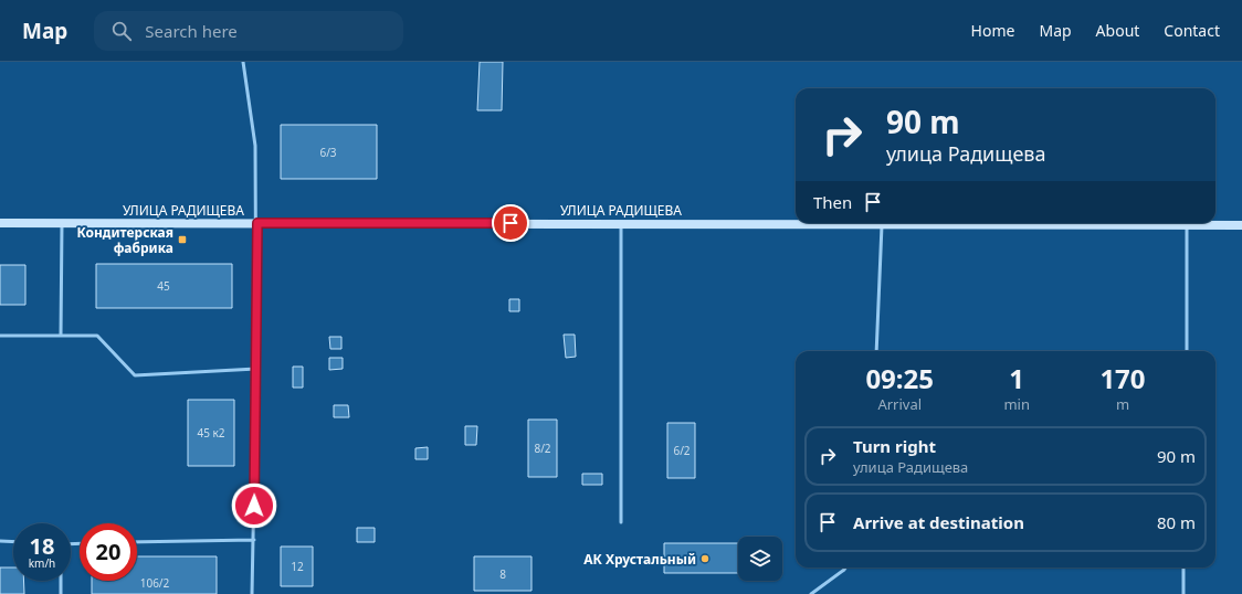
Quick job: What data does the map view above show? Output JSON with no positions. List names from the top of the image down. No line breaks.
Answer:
{"streets":{"street":["УЛИЦА РАДИЩЕВА"]},"places":{"transit":["Кондитерская фабрика"],"other":["АК Хрустальный"]},"house_numbers":["6/3","45","45 к2","8/2","6/2","12","8","106/2"],"page":{"header":"Map","search":"Search here","nav":["Home","Map","About","Contact"],"turn":["90 m","улица Радищева"],"then":"Then","eta":["09:25","Arrival","1","min","170","m"],"list":[{"name":"Turn right","note":"улица Радищева","value":"90 m"},{"name":"Arrive at destination","value":"80 m"}],"speed":"18 km/h","limit":"20"}}
